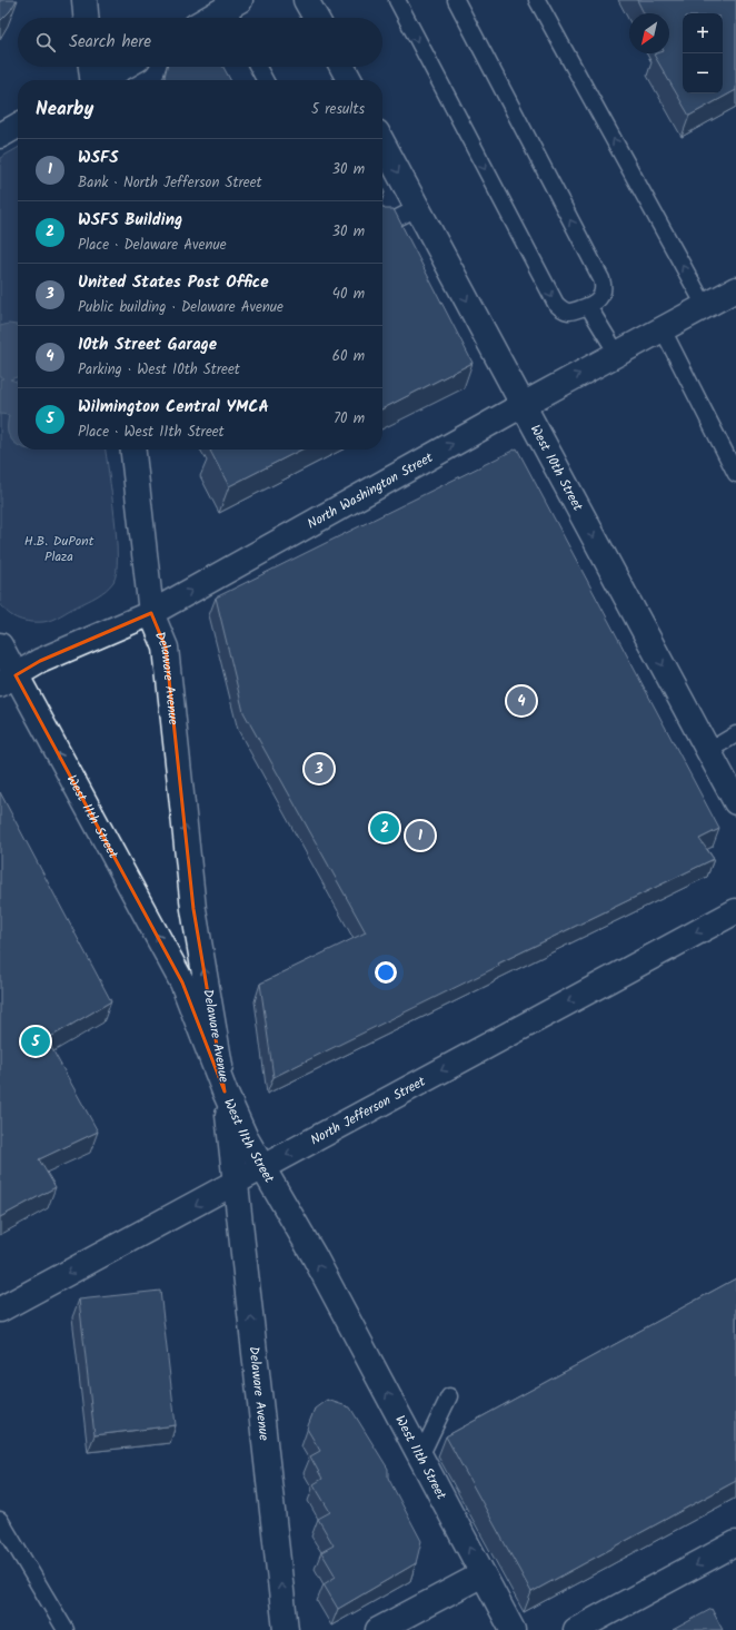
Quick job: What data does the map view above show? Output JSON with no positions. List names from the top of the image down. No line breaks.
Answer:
{"streets":{"main road":["West 10th Street","North Washington Street","Delaware Avenue","West 11th Street","North Jefferson Street"]},"crossings":[["West 10th Street","North Washington Street"],["North Washington Street","Delaware Avenue"],["North Washington Street","West 11th Street"],["Delaware Avenue","West 11th Street"],["Delaware Avenue","North Jefferson Street"],["West 11th Street","North Jefferson Street"]],"one_way":["West 10th Street","North Washington Street","Delaware Avenue","West 11th Street","North Jefferson Street"],"parks":["H.B. DuPont Plaza"],"north":"bottom left","page":{"map_buttons":["+","−"],"search":"Search here","heading":["Nearby","5 results"],"list":[{"mark":"1","name":"WSFS","note":"Bank · North Jefferson Street","value":"30 m"},{"mark":"2","name":"WSFS Building","note":"Place · Delaware Avenue","value":"30 m"},{"mark":"3","name":"United States Post Office","note":"Public building · Delaware Avenue","value":"40 m"},{"mark":"4","name":"10th Street Garage","note":"Parking · West 10th Street","value":"60 m"},{"mark":"5","name":"Wilmington Central YMCA","note":"Place · West 11th Street","value":"70 m"}],"pins":["4","3","2","1","5"]}}
